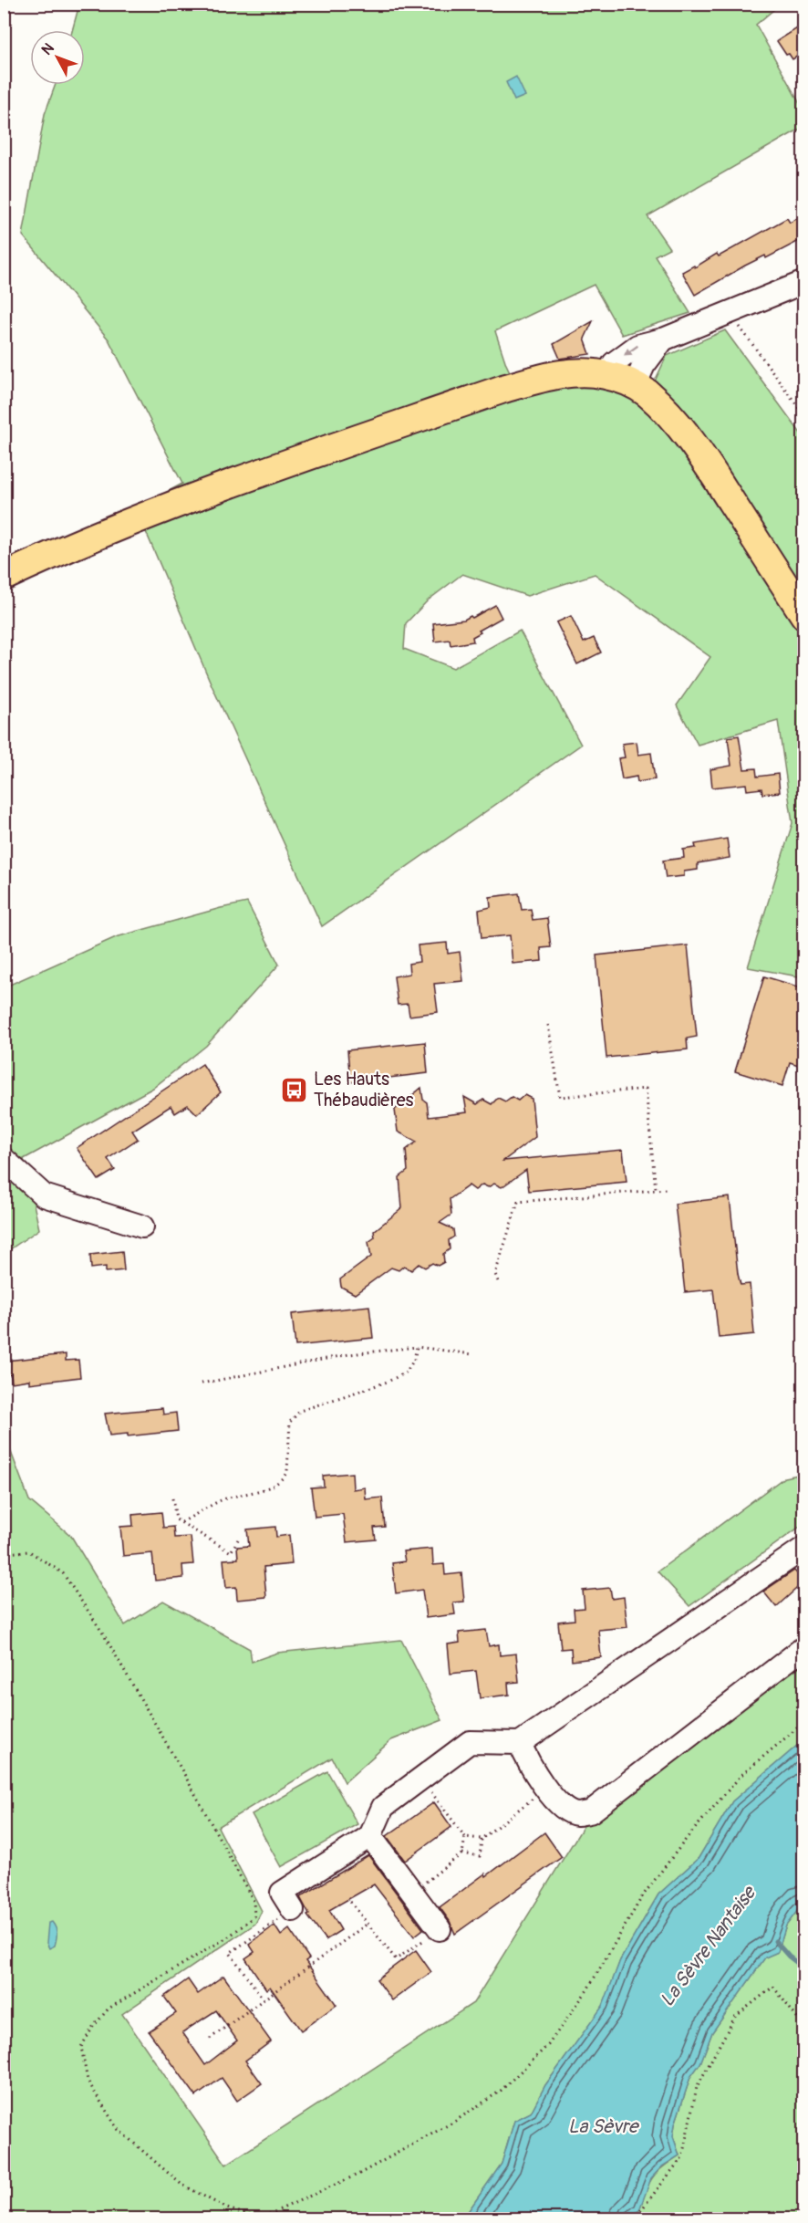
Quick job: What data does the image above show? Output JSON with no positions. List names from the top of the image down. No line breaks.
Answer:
{"water":["La Sèvre Nantaise","La Sèvre"],"places":{"bus stop":["Les Hauts Thébaudières"]},"north":"top left"}
